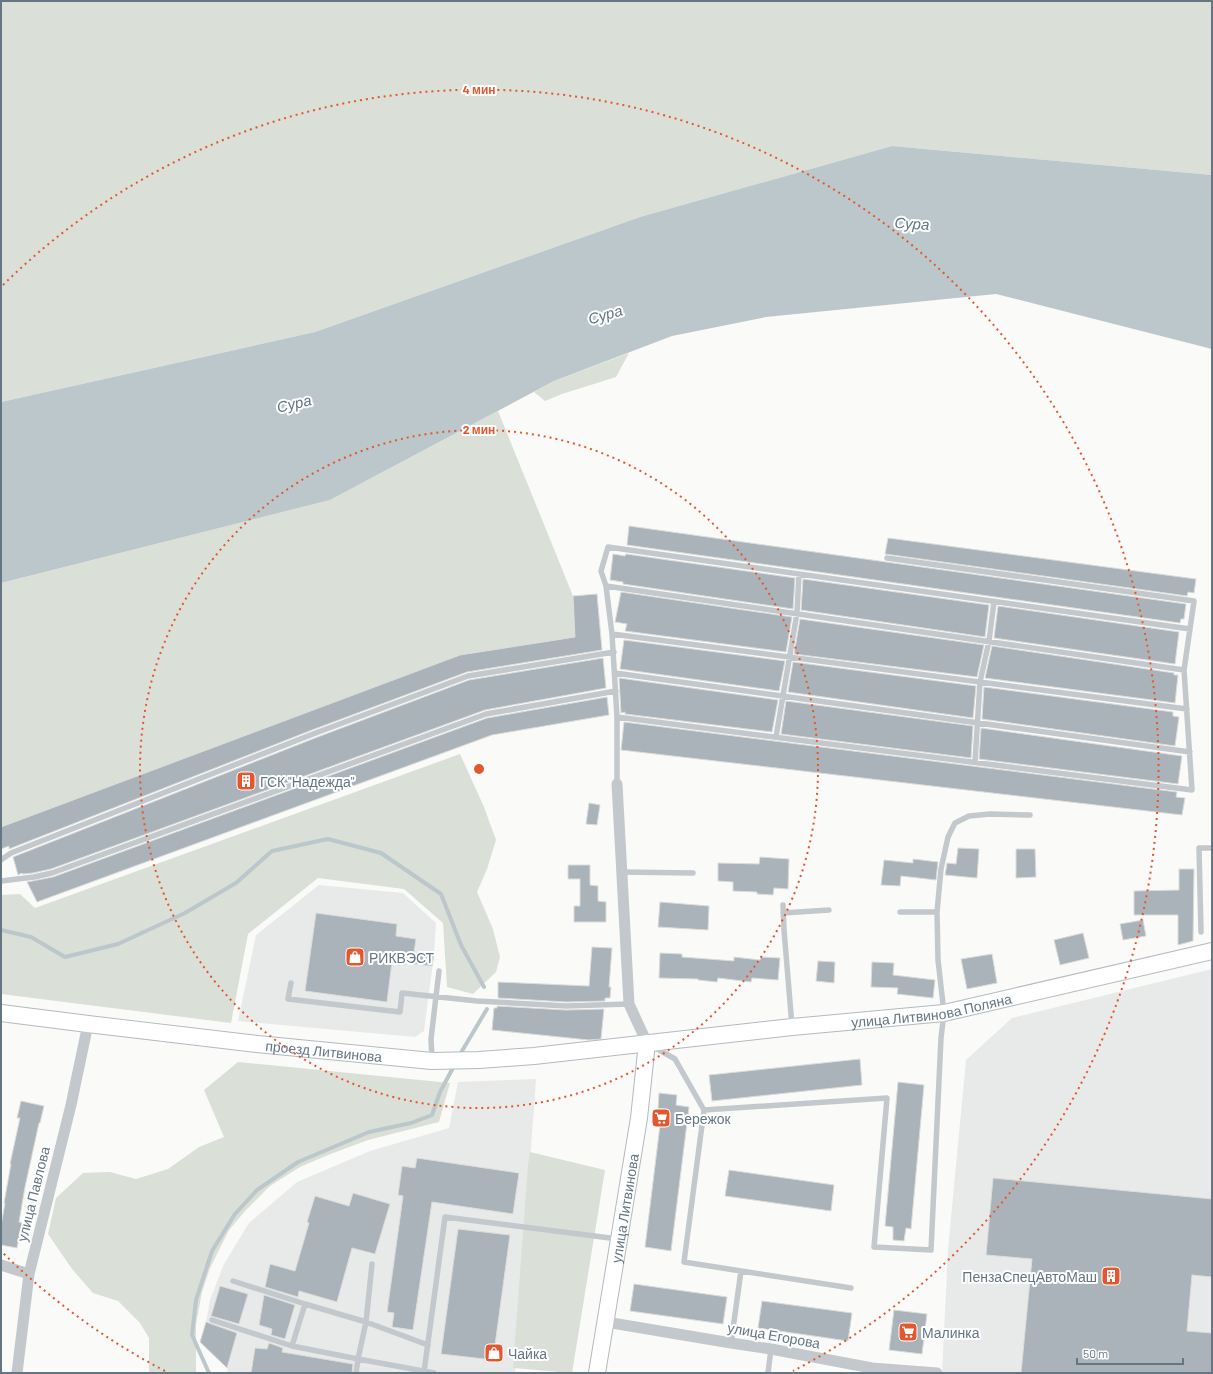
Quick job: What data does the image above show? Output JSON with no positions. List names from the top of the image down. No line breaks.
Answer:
{"streets":{"main road":["улица Литвинова Поляна","проезд Литвинова","улица Литвинова"],"street":["улица Павлова","улица Егорова"]},"crossings":[["улица Литвинова Поляна","проезд Литвинова"],["улица Литвинова Поляна","улица Литвинова"],["проезд Литвинова","улица Павлова"],["проезд Литвинова","улица Литвинова"],["улица Литвинова","улица Егорова"]],"water":["Сура"],"places":{"building":["ГСК \"Надежда\"","ПензаСпецАвтоМаш"],"shop":["РИКВЭСТ","Чайка"],"supermarket":["Бережок","Малинка"]},"scale_bar":"50 m","rings":["4 мин","2 мин"]}
